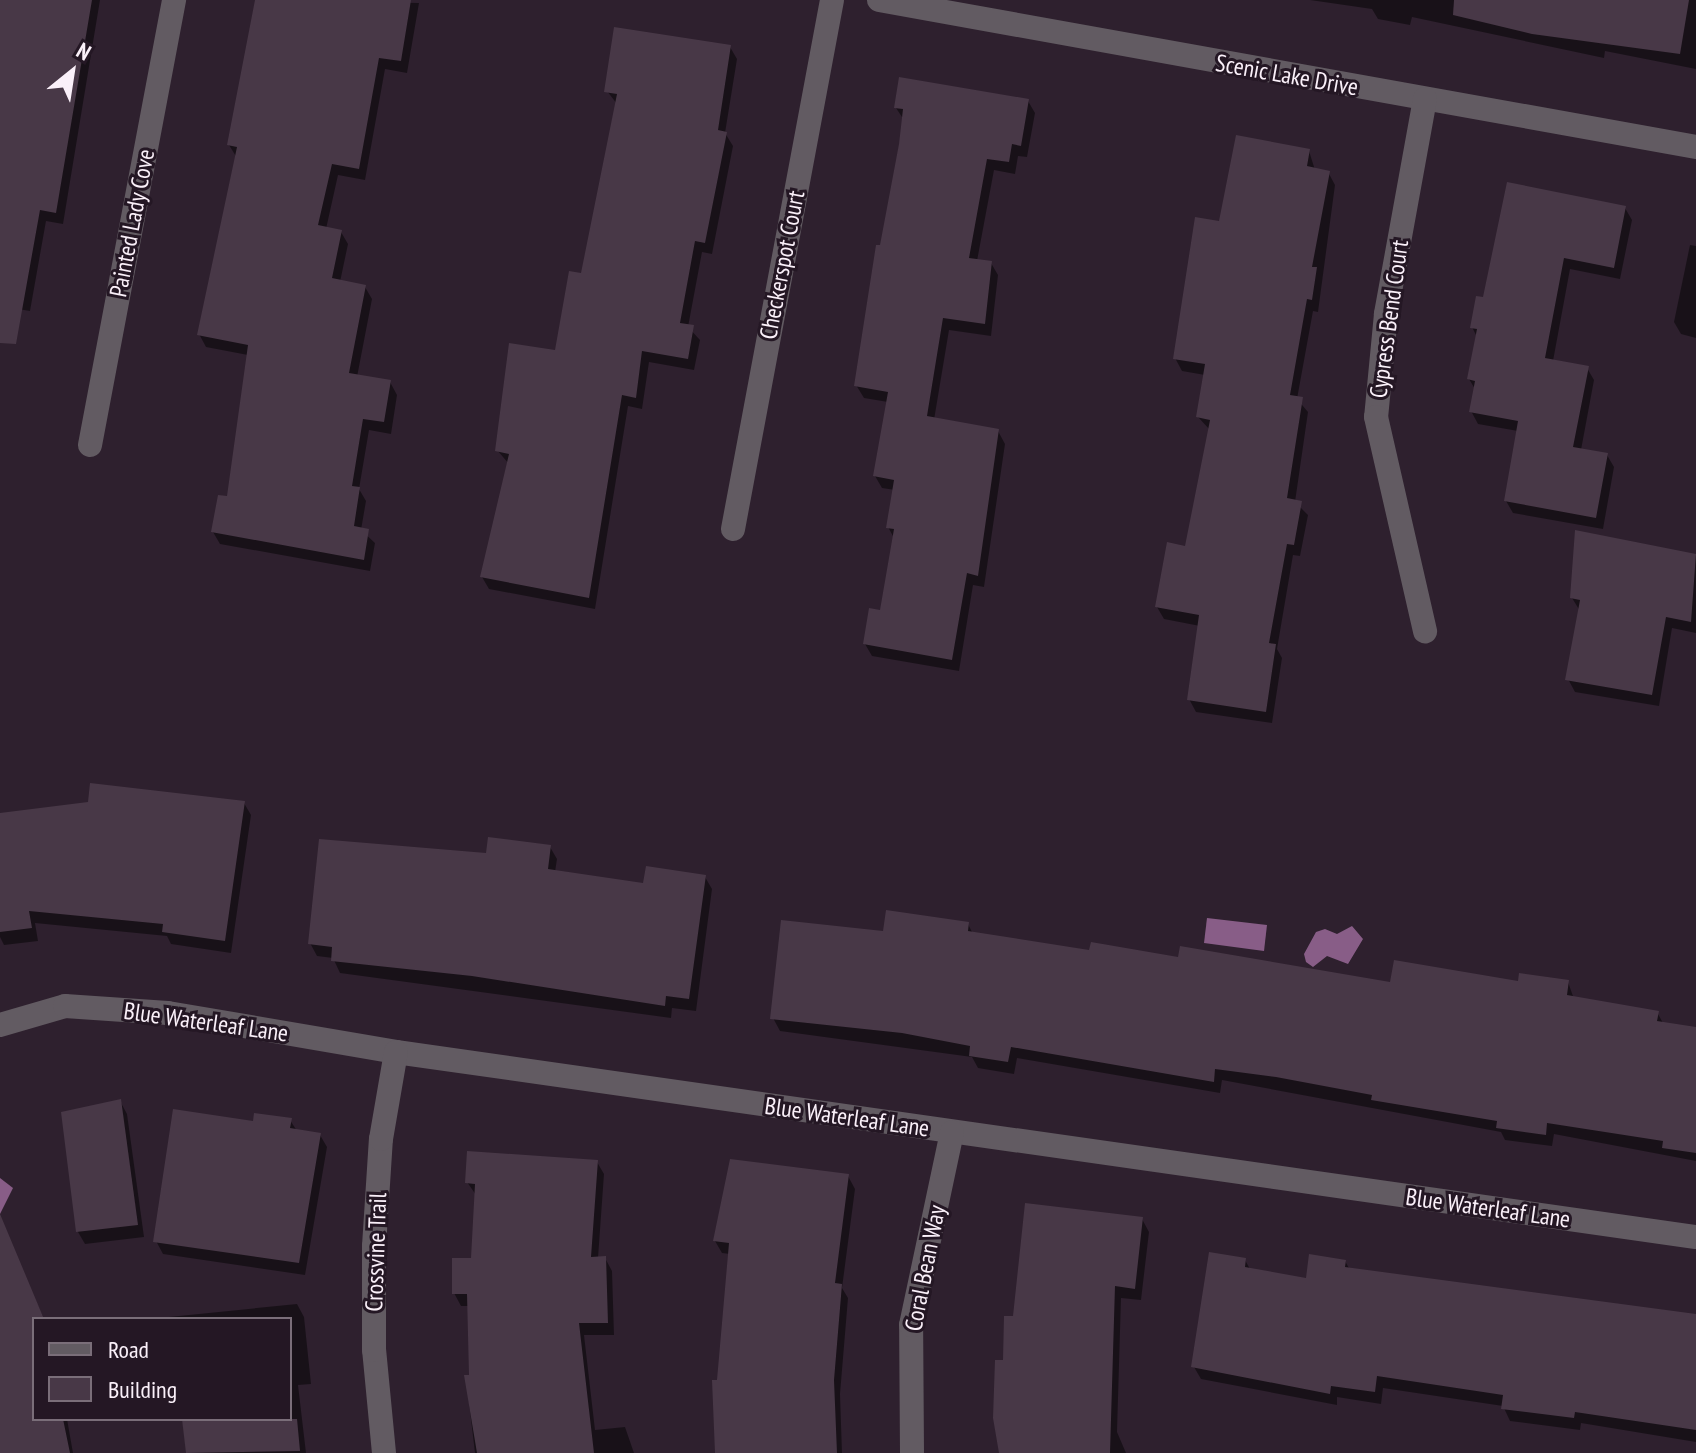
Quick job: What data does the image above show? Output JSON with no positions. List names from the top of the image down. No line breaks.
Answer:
{"streets":{"street":["Scenic Lake Drive","Painted Lady Cove","Checkerspot Court","Cypress Bend Court","Blue Waterleaf Lane","Crossvine Trail","Coral Bean Way"]},"crossings":[["Scenic Lake Drive","Cypress Bend Court"],["Blue Waterleaf Lane","Crossvine Trail"],["Blue Waterleaf Lane","Coral Bean Way"]],"legend":["Road","Building"],"north":"top right"}
